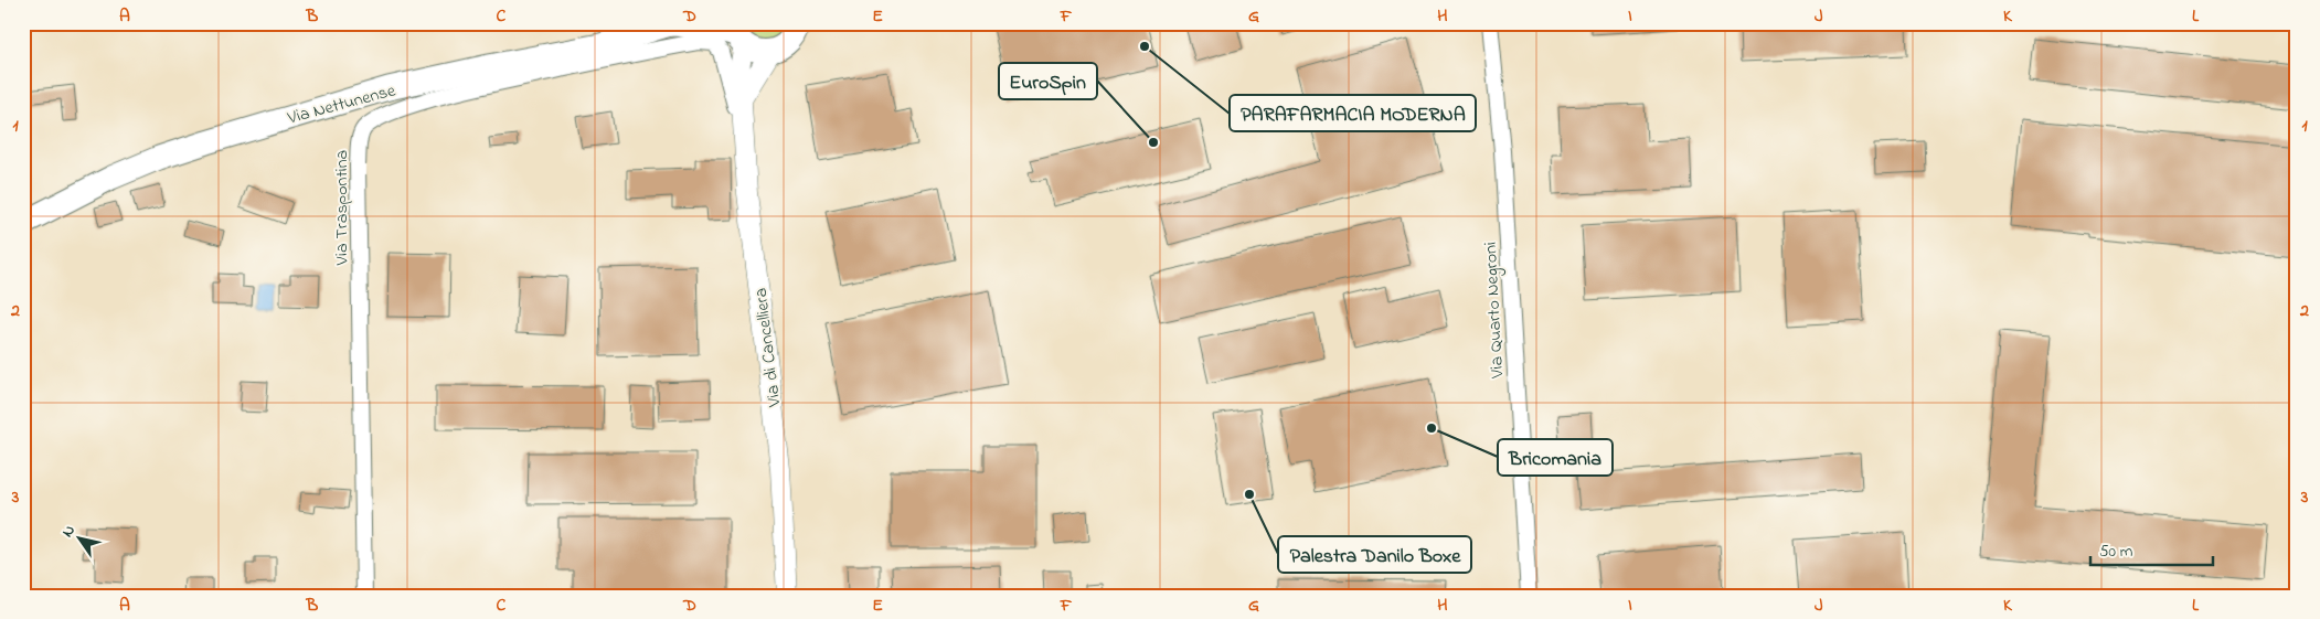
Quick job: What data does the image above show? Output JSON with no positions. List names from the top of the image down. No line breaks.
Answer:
{"streets":{"main road":["Via Nettunense"],"street":["Via Traspontina","Via Quarto Negroni","Via di Cancelliera"]},"crossings":[["Via Nettunense","Via di Cancelliera"],["Via Traspontina","Via di Cancelliera"]],"places":["PARAFARMACIA MODERNA","EuroSpin","Bricomania","Palestra Danilo Boxe"],"scale_bar":"50 m","north":"top left","grid":{"columns":["A","B","C","D","E","F","G","H","I","J","K","L"],"rows":["1","2","3"]}}
